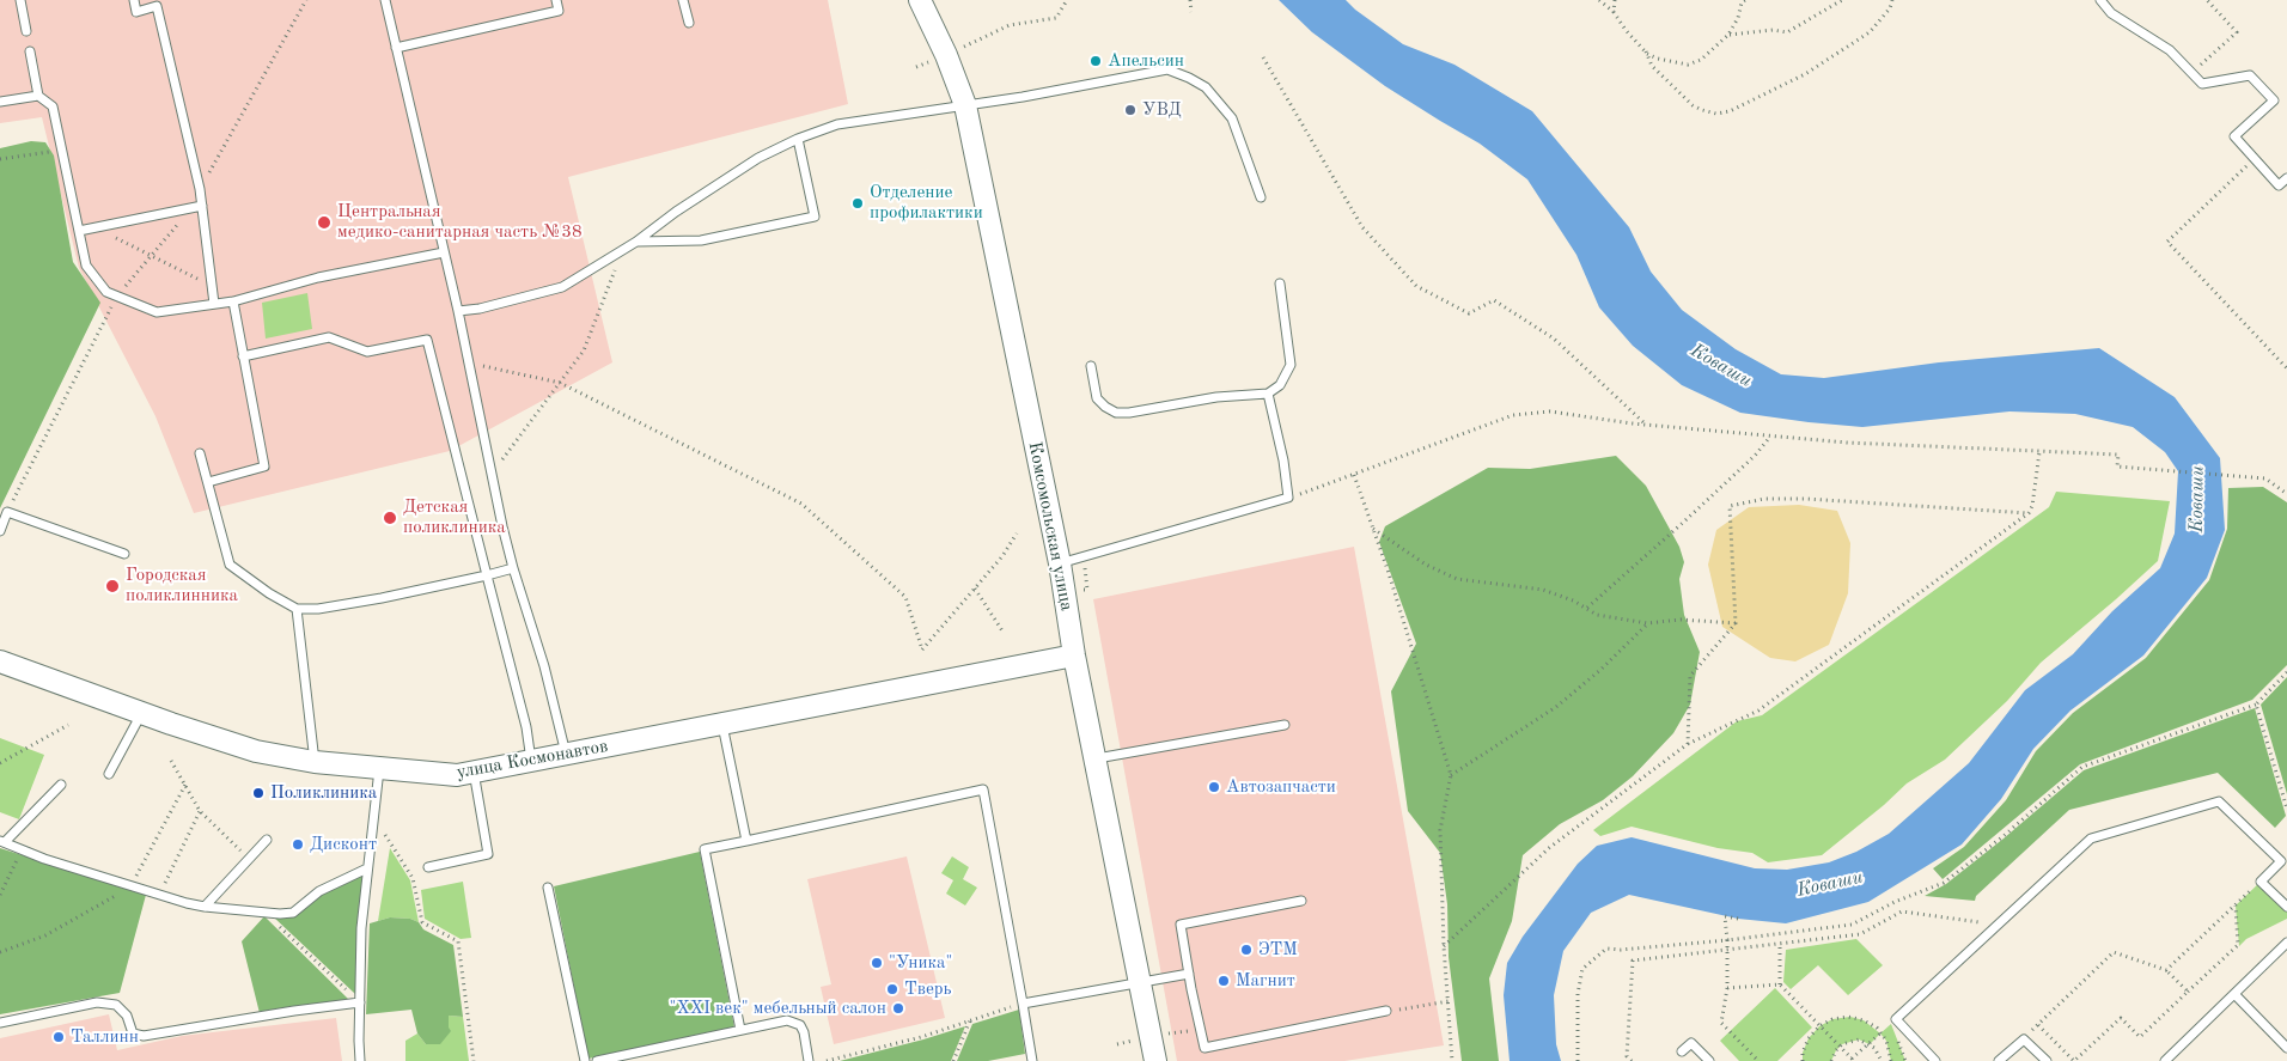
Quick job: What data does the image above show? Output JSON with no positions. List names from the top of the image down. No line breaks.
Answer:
{"streets":{"street":["Комсомольская улица","улица Космонавтов"]},"crossings":[["Комсомольская улица","улица Космонавтов"]],"water":["Коваши"],"places":["Апельсин","УВД","Отделение профилактики","Центральная медико-санитарная часть №38","Детская поликлиника","Городская поликлинника","Автозапчасти","Поликлиника","Дисконт","ЭТМ","\"Уника\"","Магнит","Тверь","\"XXI век\" мебельный салон","Таллинн"]}
